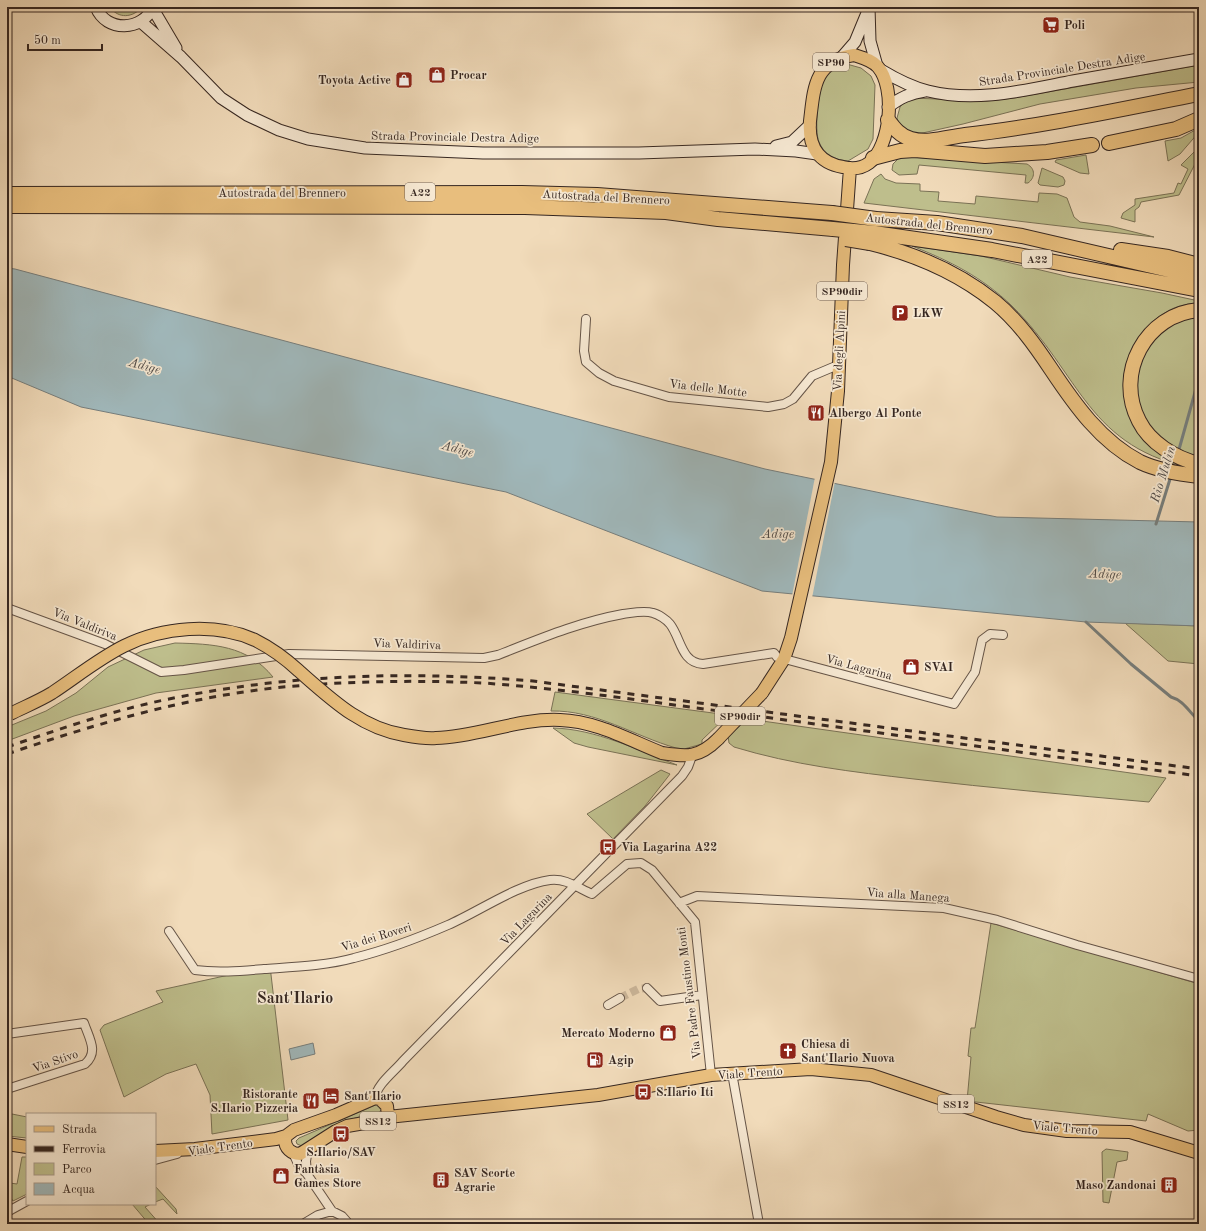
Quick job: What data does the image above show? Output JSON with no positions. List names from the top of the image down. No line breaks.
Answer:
{"streets":{"highway":["A22","Autostrada del Brennero"],"main road":["SP90","Strada Provinciale Destra Adige","SP90dir","Via degli Alpini","Viale Trento","SS12"],"street":["Via delle Motte","Via Valdiriva","Via Lagarina","Via alla Manega","Via dei Roveri","Via Padre Faustino Monti","Via Stivo"]},"crossings":[["SP90","Strada Provinciale Destra Adige"],["SP90","Via degli Alpini"],["Strada Provinciale Destra Adige","Via degli Alpini"],["SP90dir","Via degli Alpini"],["SP90dir","Via Valdiriva"],["SP90dir","Via Lagarina"],["Via degli Alpini","Via delle Motte"],["Via degli Alpini","Via Valdiriva"],["Via degli Alpini","Via Lagarina"],["Via Valdiriva","Via Lagarina"],["Via Lagarina","Via dei Roveri"],["Via Lagarina","Via Padre Faustino Monti"],["Via Lagarina","Viale Trento"],["Via Lagarina","SS12"],["Via alla Manega","Via Padre Faustino Monti"],["Via dei Roveri","Via Padre Faustino Monti"],["Via Padre Faustino Monti","Viale Trento"],["Viale Trento","SS12"]],"districts":["Sant'Ilario"],"water":["Adige","Rio Mulin"],"places":{"supermarket":["Poli"],"shop":["Procar","Toyota Active","SVAI","Mercato Moderno","Fantàsia Games Store"],"parking":["LKW"],"restaurant":["Albergo Al Ponte","Ristorante S.Ilario Pizzeria"],"bus stop":["Via Lagarina A22","S.Ilario Iti","S.Ilario/SAV"],"church":["Chiesa di Sant'Ilario Nuova"],"fuel station":["Agip"],"hotel":["Sant'Ilario"],"building":["SAV Scorte Agrarie","Maso Zandonai"]},"legend":["Strada","Ferrovia","Parco","Acqua"],"scale_bar":"50 m"}
